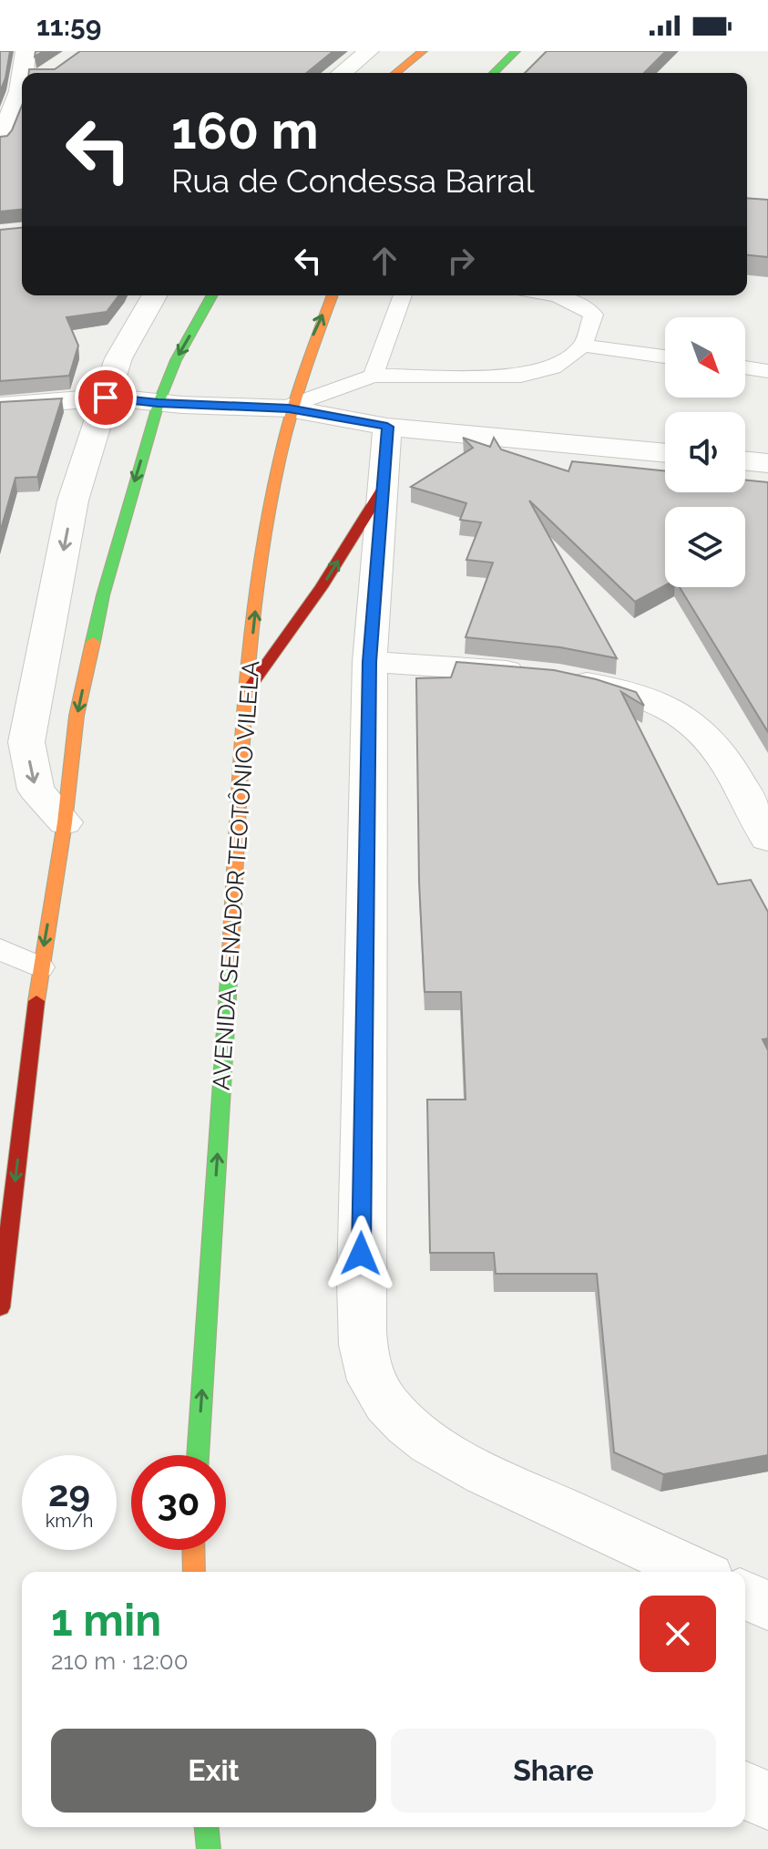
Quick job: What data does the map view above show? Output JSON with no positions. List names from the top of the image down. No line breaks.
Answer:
{"streets":{"main road":["AVENIDA SENADOR TEOTÔNIO VILELA"]},"one_way":["AVENIDA SENADOR TEOTÔNIO VILELA"],"north":"bottom right","page":{"status":"11:59","turn":["160 m","Rua de Condessa Barral"],"speed":"29 km/h","limit":"30","heading":["1 min","210 m · 12:00"],"buttons":["Exit","Share"]}}
